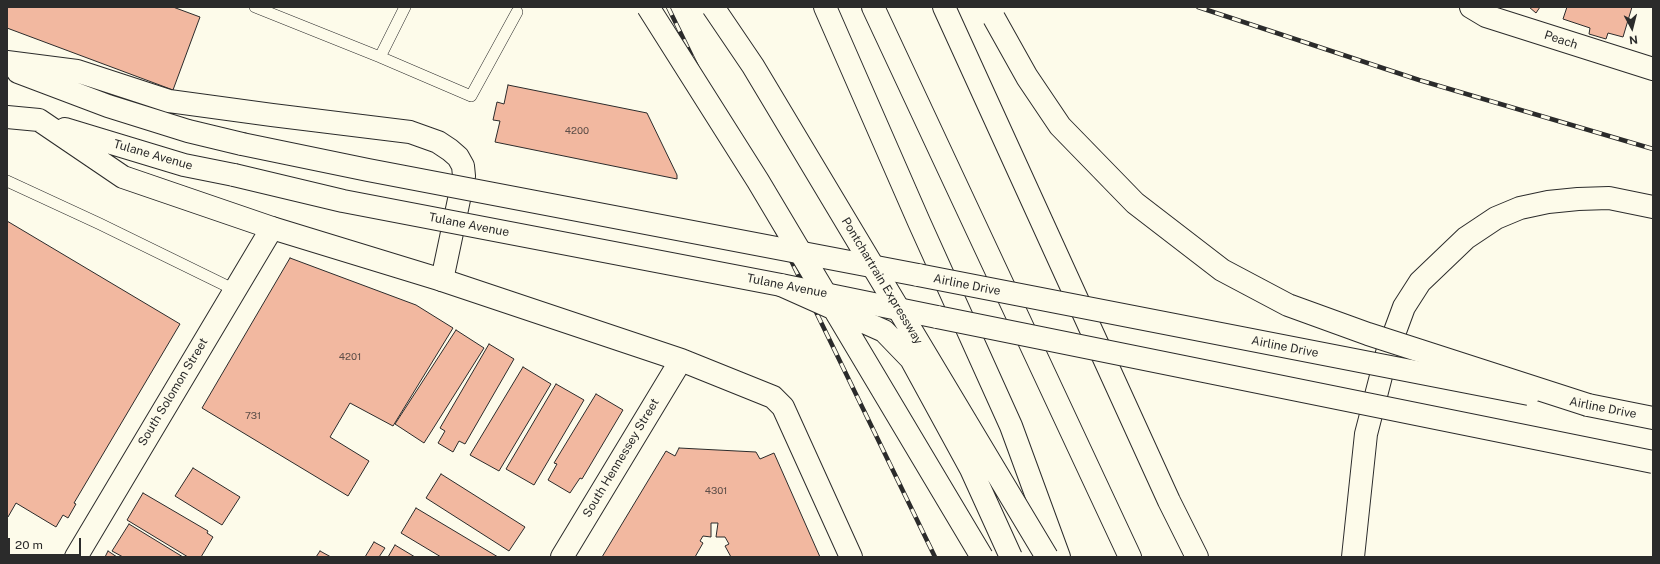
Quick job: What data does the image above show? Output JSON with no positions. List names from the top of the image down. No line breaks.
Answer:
{"streets":{"main road":["Peach","Tulane Avenue","Pontchartrain Expressway","Airline Drive","South Solomon Street","South Hennessey Street"]},"house_numbers":["4200","4201","731","4301"],"scale_bar":"20 m","north":"bottom"}
